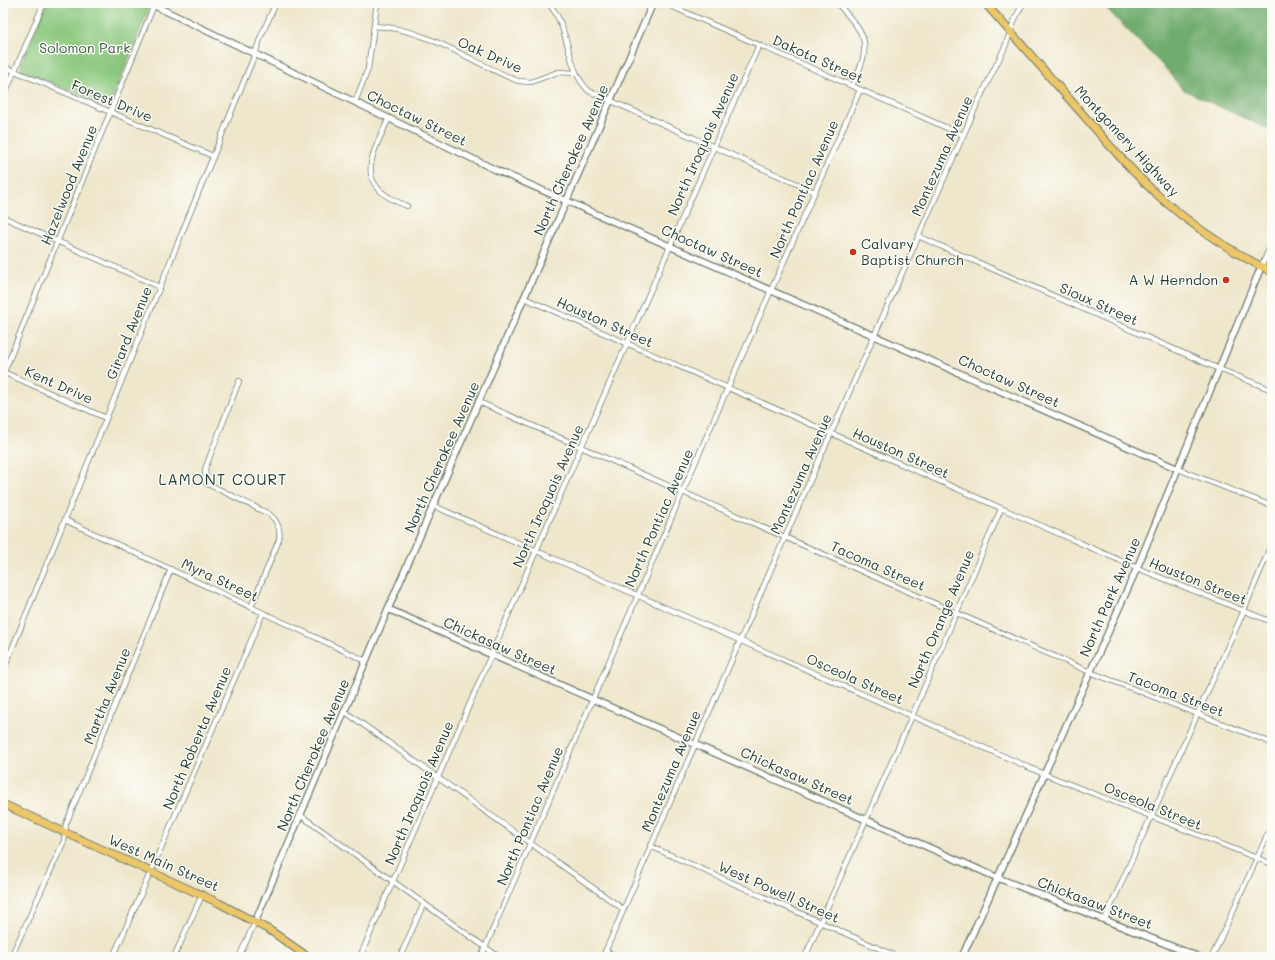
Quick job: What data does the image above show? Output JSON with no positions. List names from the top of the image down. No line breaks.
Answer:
{"streets":{"main road":["Montgomery Highway","West Main Street"],"street":["Oak Drive","Dakota Street","Forest Drive","Choctaw Street","North Iroquois Avenue","Montezuma Avenue","North Cherokee Avenue","Hazelwood Avenue","North Pontiac Avenue","Sioux Street","Houston Street","Girard Avenue","Kent Drive","Tacoma Street","Myra Street","North Park Avenue","North Orange Avenue","Chickasaw Street","Osceola Street","Martha Avenue","North Roberta Avenue","West Powell Street"]},"crossings":[["Dakota Street","North Iroquois Avenue"],["Dakota Street","Montezuma Avenue"],["Dakota Street","North Pontiac Avenue"],["Forest Drive","Hazelwood Avenue"],["Forest Drive","Girard Avenue"],["Choctaw Street","North Iroquois Avenue"],["Choctaw Street","Montezuma Avenue"],["Choctaw Street","North Cherokee Avenue"],["Choctaw Street","Hazelwood Avenue"],["Choctaw Street","North Pontiac Avenue"],["Choctaw Street","Girard Avenue"],["Choctaw Street","North Park Avenue"],["Montgomery Highway","Montezuma Avenue"],["Montgomery Highway","North Park Avenue"],["North Iroquois Avenue","Houston Street"],["North Iroquois Avenue","Tacoma Street"],["North Iroquois Avenue","Chickasaw Street"],["North Iroquois Avenue","Osceola Street"],["Montezuma Avenue","Sioux Street"],["Montezuma Avenue","Houston Street"],["Montezuma Avenue","Tacoma Street"],["Montezuma Avenue","Chickasaw Street"],["Montezuma Avenue","Osceola Street"],["Montezuma Avenue","West Powell Street"],["North Cherokee Avenue","Houston Street"],["North Cherokee Avenue","Tacoma Street"],["North Cherokee Avenue","Myra Street"],["North Cherokee Avenue","Chickasaw Street"],["North Cherokee Avenue","Osceola Street"],["North Cherokee Avenue","West Main Street"],["Hazelwood Avenue","Kent Drive"],["North Pontiac Avenue","Houston Street"],["North Pontiac Avenue","Tacoma Street"],["North Pontiac Avenue","Chickasaw Street"],["North Pontiac Avenue","Osceola Street"],["Sioux Street","North Park Avenue"],["Houston Street","North Park Avenue"],["Houston Street","North Orange Avenue"],["Girard Avenue","Kent Drive"],["Girard Avenue","Myra Street"],["Tacoma Street","North Park Avenue"],["Tacoma Street","North Orange Avenue"],["Myra Street","Martha Avenue"],["Myra Street","North Roberta Avenue"],["North Park Avenue","Chickasaw Street"],["North Park Avenue","Osceola Street"],["North Orange Avenue","Chickasaw Street"],["North Orange Avenue","Osceola Street"],["North Orange Avenue","West Powell Street"],["Martha Avenue","West Main Street"],["North Roberta Avenue","West Main Street"]],"districts":["LAMONT COURT"],"parks":["Solomon Park"],"places":["Calvary Baptist Church","A W Herndon"]}
